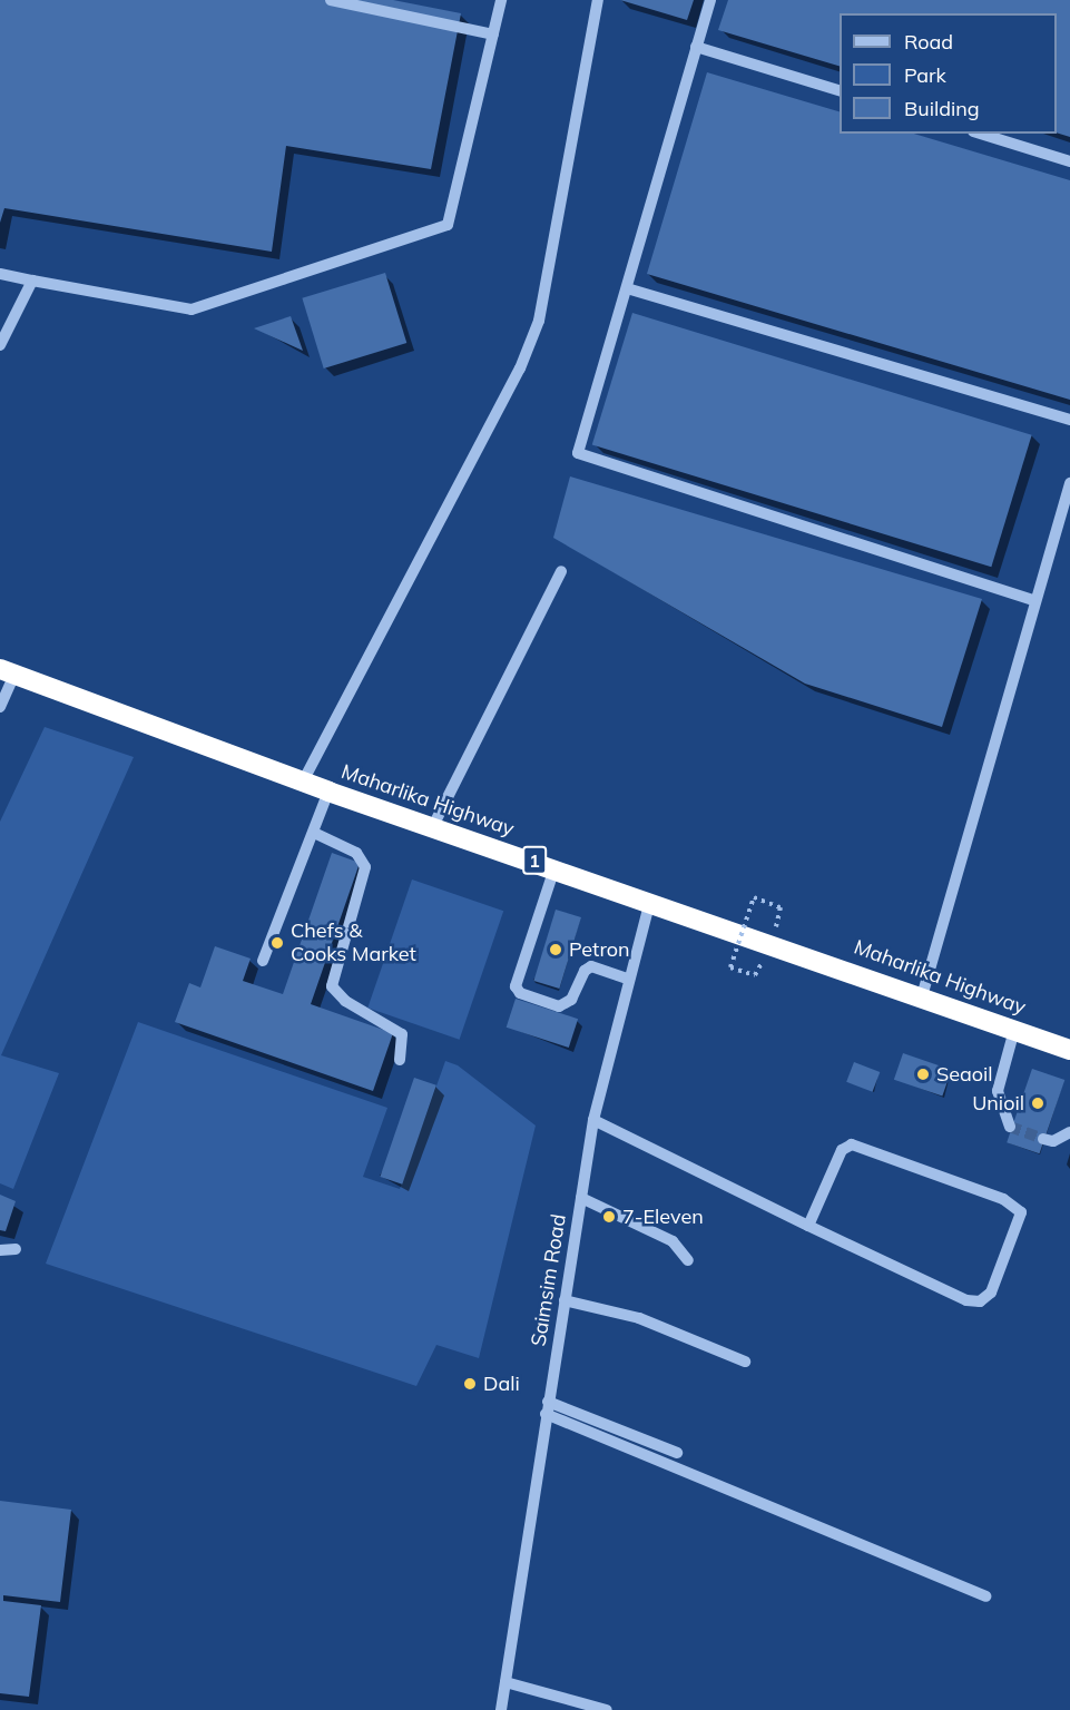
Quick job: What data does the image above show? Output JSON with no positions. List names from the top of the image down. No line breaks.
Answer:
{"streets":{"highway":["Maharlika Highway","1"],"street":["Saimsim Road"]},"crossings":[["Maharlika Highway","Saimsim Road"]],"places":["Chefs & Cooks Market","Petron","Seaoil","Unioil","7-Eleven","Dali"],"legend":["Road","Park","Building"]}
